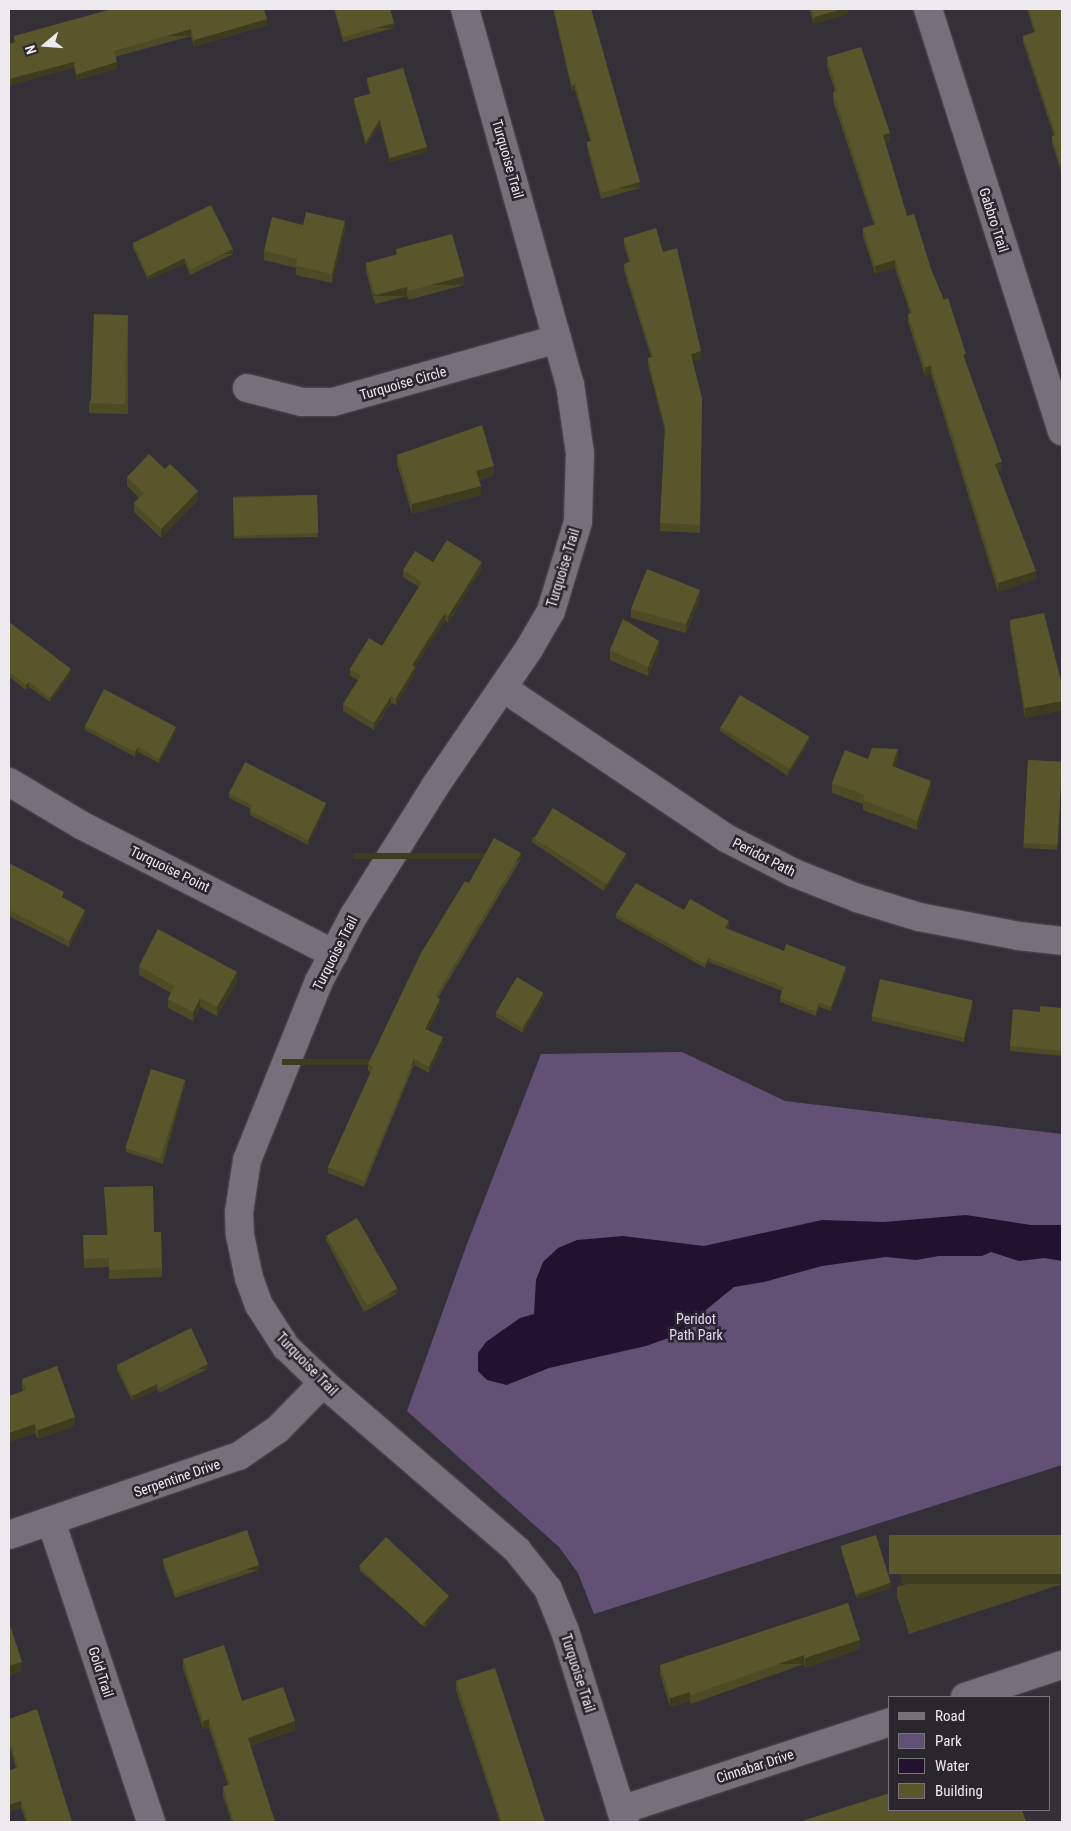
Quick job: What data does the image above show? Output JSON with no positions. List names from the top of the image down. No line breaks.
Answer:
{"streets":{"street":["Turquoise Trail","Gabbro Trail","Turquoise Circle","Peridot Path","Turquoise Point","Serpentine Drive","Gold Trail","Cinnabar Drive"]},"crossings":[["Turquoise Trail","Turquoise Circle"],["Turquoise Trail","Peridot Path"],["Turquoise Trail","Turquoise Point"],["Turquoise Trail","Serpentine Drive"],["Turquoise Trail","Cinnabar Drive"],["Serpentine Drive","Gold Trail"]],"parks":["Peridot Path Park"],"legend":["Road","Park","Water","Building"],"north":"left"}
